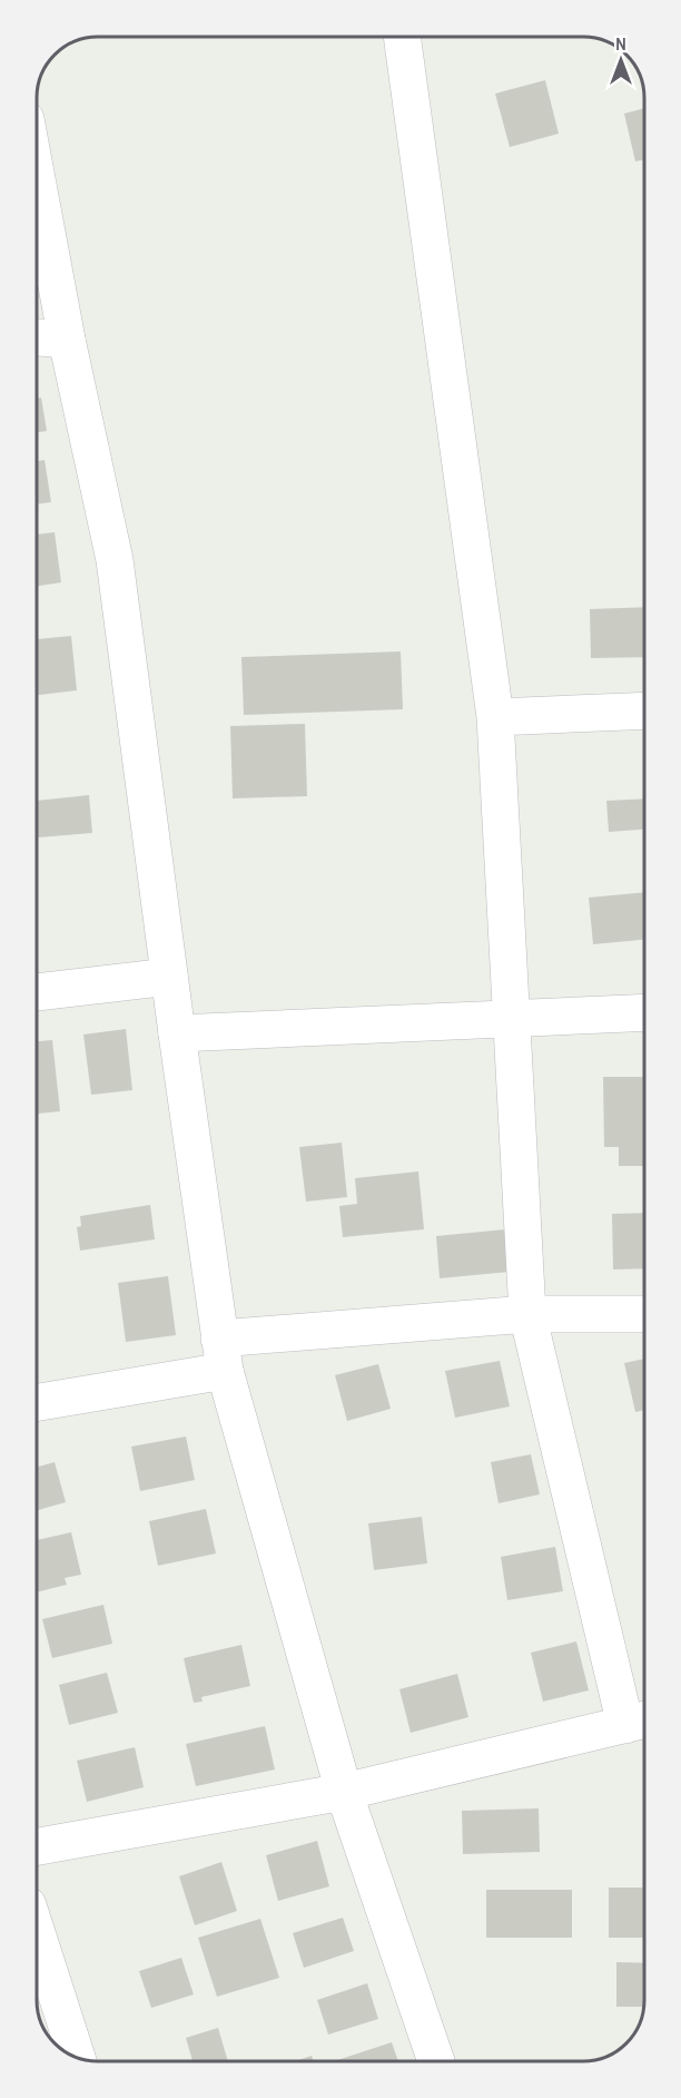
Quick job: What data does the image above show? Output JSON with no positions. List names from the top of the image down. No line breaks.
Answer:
{"north":"top"}
